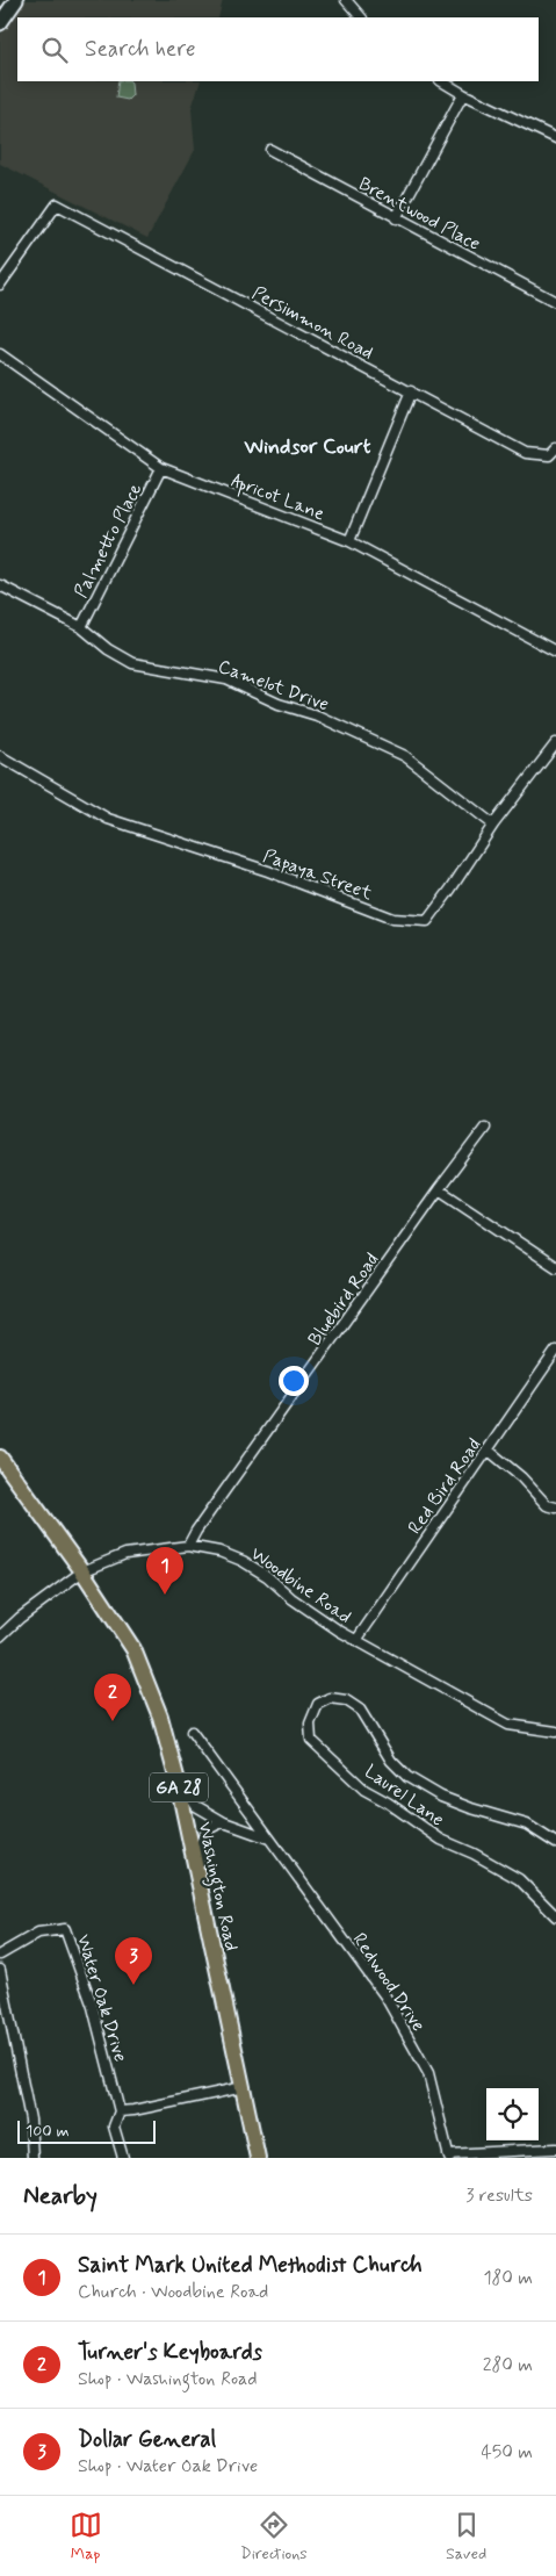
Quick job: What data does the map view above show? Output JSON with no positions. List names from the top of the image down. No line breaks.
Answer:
{"streets":{"main road":["GA 28","Washington Road"],"street":["Brentwood Place","Persimmon Road","Apricot Lane","Palmetto Place","Camelot Drive","Papaya Street","Bluebird Road","Red Bird Road","Woodbine Road","Laurel Lane","Redwood Drive","Water Oak Drive"]},"crossings":[["Apricot Lane","Palmetto Place"],["Palmetto Place","Camelot Drive"],["Camelot Drive","Papaya Street"],["Bluebird Road","Woodbine Road"],["Red Bird Road","Woodbine Road"],["Woodbine Road","Washington Road"]],"districts":["Windsor Court"],"scale_bar":"100 m","page":{"search":"Search here","pins":["1","2","3"],"scale":"100 m","heading":["Nearby","3 results"],"list":[{"mark":"1","name":"Saint Mark United Methodist Church","note":"Church · Woodbine Road","value":"180 m"},{"mark":"2","name":"Turner's Keyboards","note":"Shop · Washington Road","value":"280 m"},{"mark":"3","name":"Dollar General","note":"Shop · Water Oak Drive","value":"450 m"}],"nav":["Map","Directions","Saved"]}}
